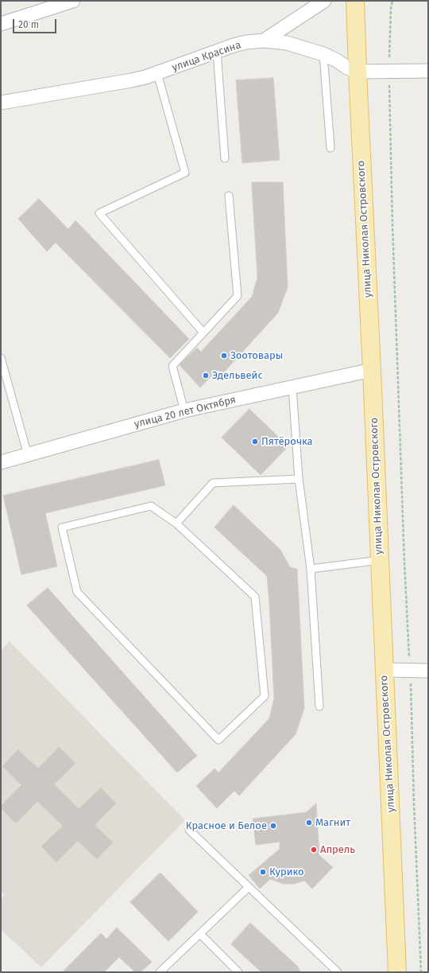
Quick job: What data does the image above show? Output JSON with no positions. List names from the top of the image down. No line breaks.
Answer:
{"streets":{"main road":["улица Николая Островского"],"street":["улица Красина","улица 20 лет Октября"]},"crossings":[["улица Красина","улица Николая Островского"],["улица Николая Островского","улица 20 лет Октября"]],"places":["Зоотовары","Эдельвейс","Пятёрочка","Магнит","Красное и Белое","Апрель","Курико"],"scale_bar":"20 m"}
